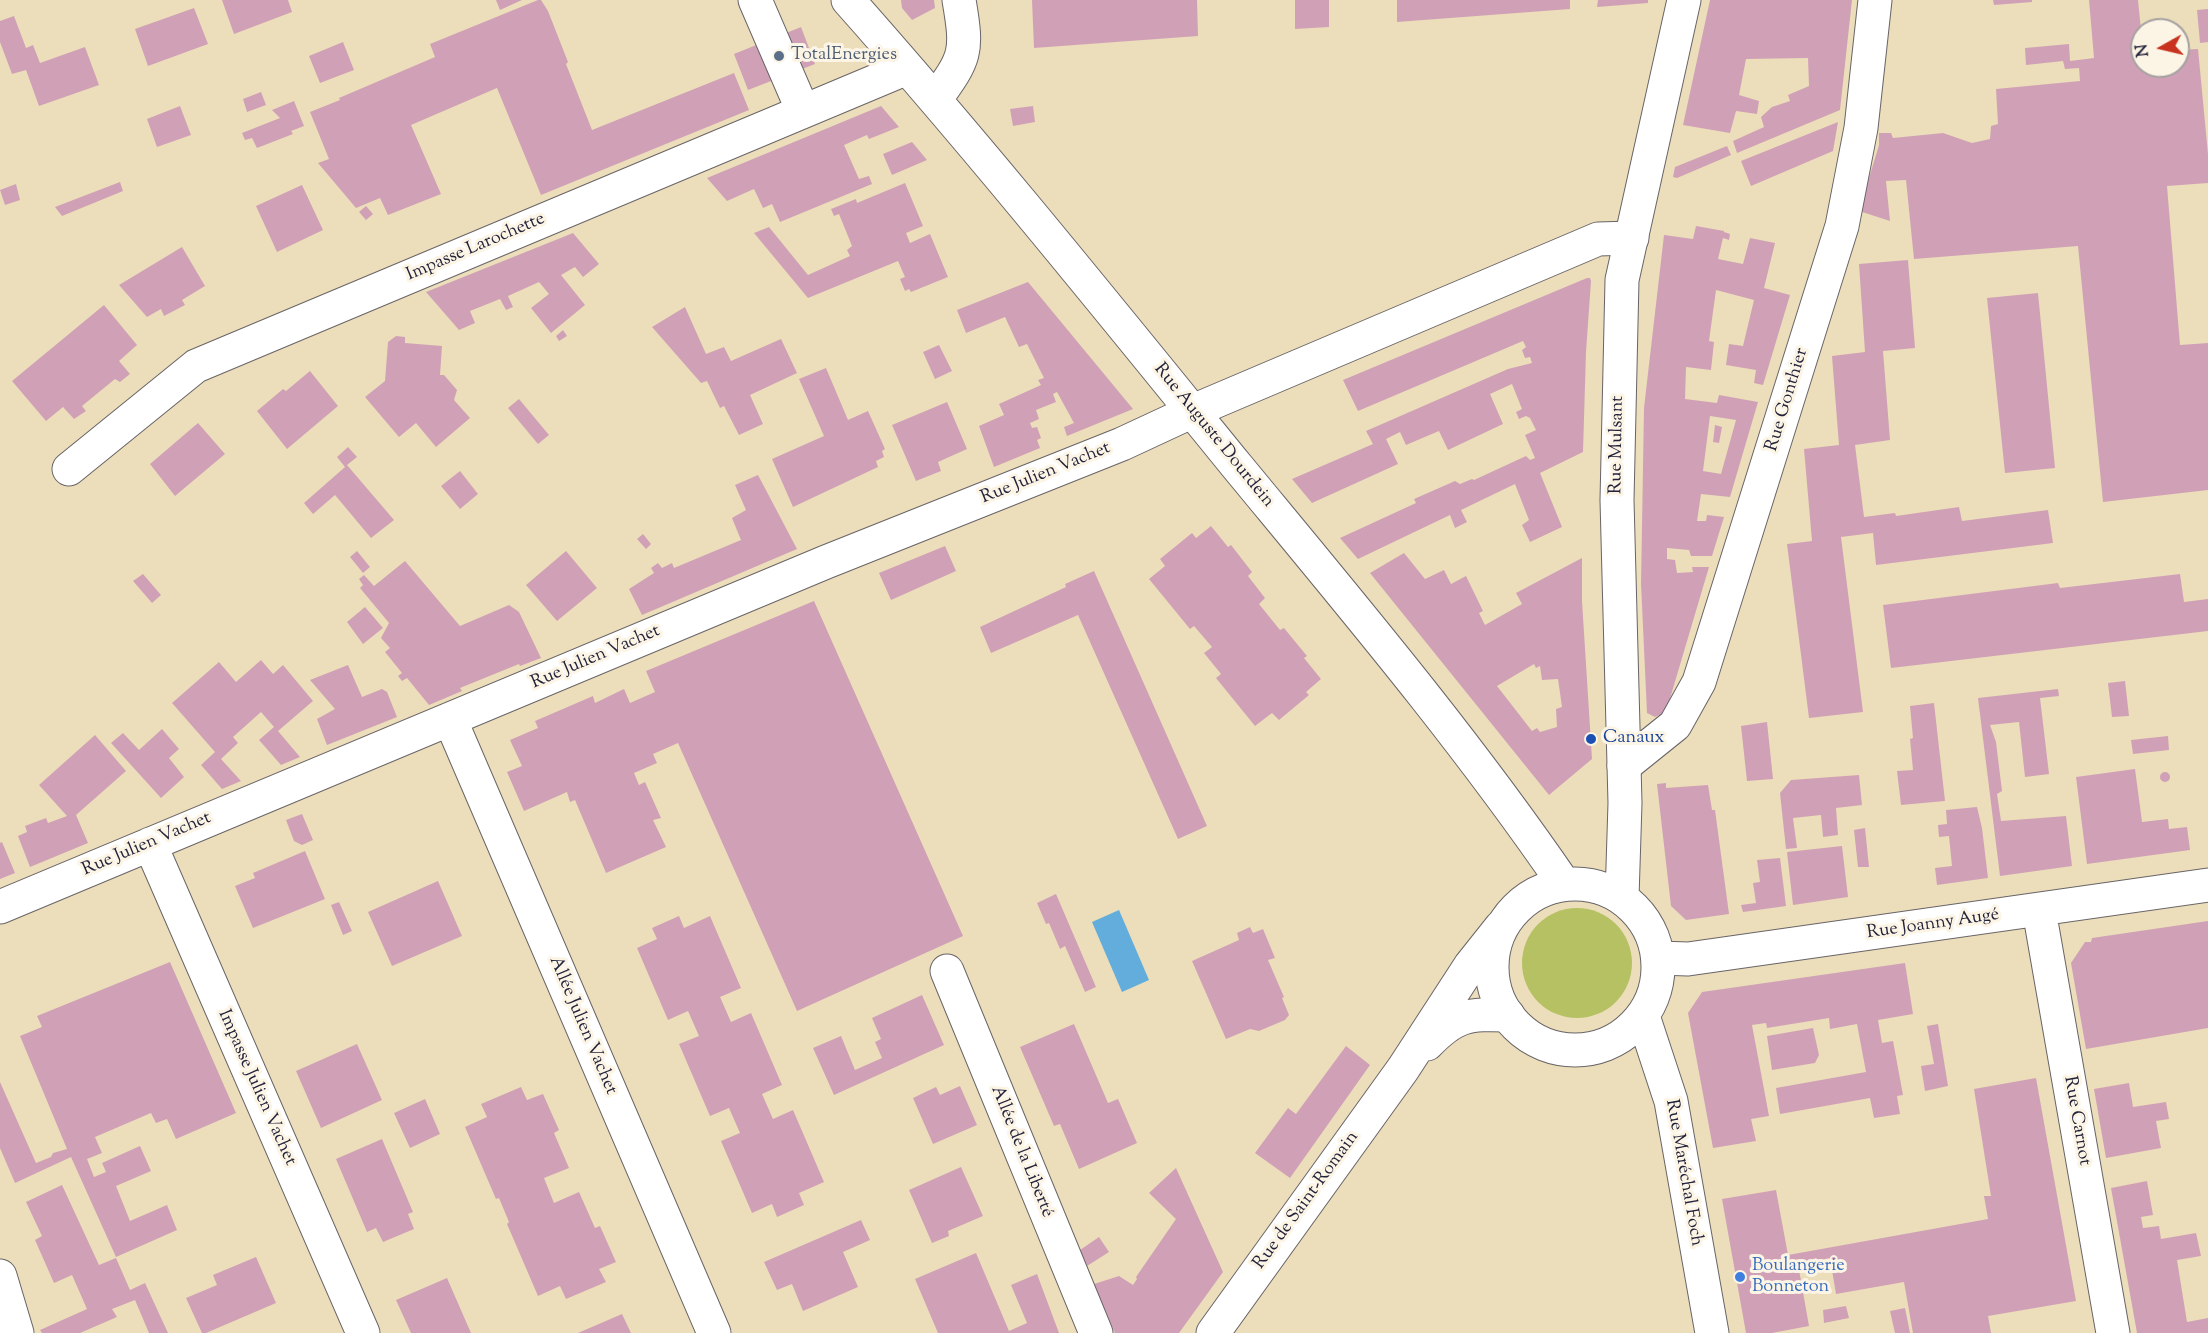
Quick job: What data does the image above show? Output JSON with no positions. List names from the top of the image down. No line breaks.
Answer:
{"streets":{"street":["Impasse Larochette","Rue Gonthier","Rue Auguste Dourdein","Rue Mulsant","Rue Julien Vachet","Rue Joanny Augé","Allée Julien Vachet","Impasse Julien Vachet","Rue Carnot","Allée de la Liberté","Rue Maréchal Foch","Rue de Saint-Romain"]},"crossings":[["Impasse Larochette","Rue Auguste Dourdein"],["Rue Gonthier","Rue Mulsant"],["Rue Auguste Dourdein","Rue Mulsant"],["Rue Auguste Dourdein","Rue Julien Vachet"],["Rue Auguste Dourdein","Rue Joanny Augé"],["Rue Auguste Dourdein","Rue Maréchal Foch"],["Rue Auguste Dourdein","Rue de Saint-Romain"],["Rue Mulsant","Rue Julien Vachet"],["Rue Mulsant","Rue Joanny Augé"],["Rue Mulsant","Rue Maréchal Foch"],["Rue Mulsant","Rue de Saint-Romain"],["Rue Julien Vachet","Allée Julien Vachet"],["Rue Julien Vachet","Impasse Julien Vachet"],["Rue Joanny Augé","Rue Carnot"],["Rue Joanny Augé","Rue Maréchal Foch"],["Rue Joanny Augé","Rue de Saint-Romain"],["Rue Maréchal Foch","Rue de Saint-Romain"]],"places":["TotalEnergies","Canaux","Boulangerie Bonneton"],"north":"left"}
